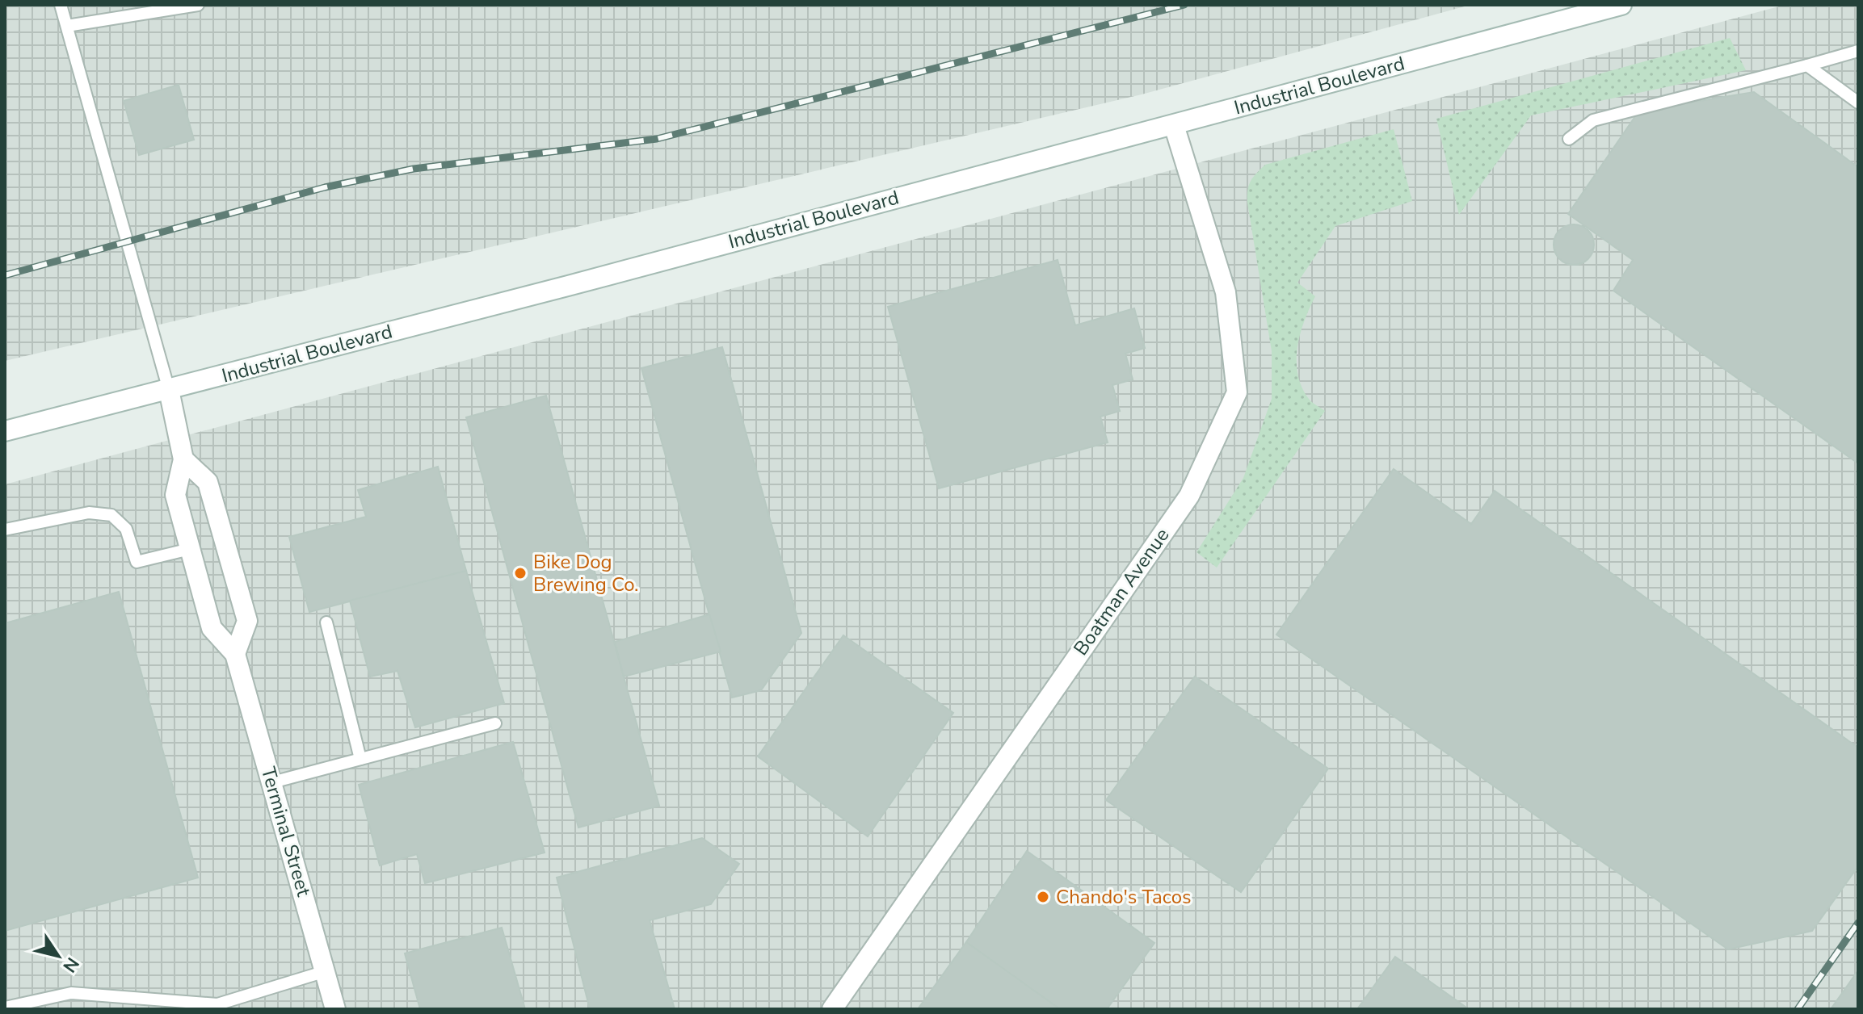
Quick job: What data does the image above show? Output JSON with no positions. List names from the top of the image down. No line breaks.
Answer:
{"streets":{"street":["Industrial Boulevard","Boatman Avenue","Terminal Street"]},"crossings":[["Industrial Boulevard","Boatman Avenue"],["Industrial Boulevard","Terminal Street"]],"places":["Bike Dog Brewing Co.","Chando's Tacos"],"north":"bottom right"}
